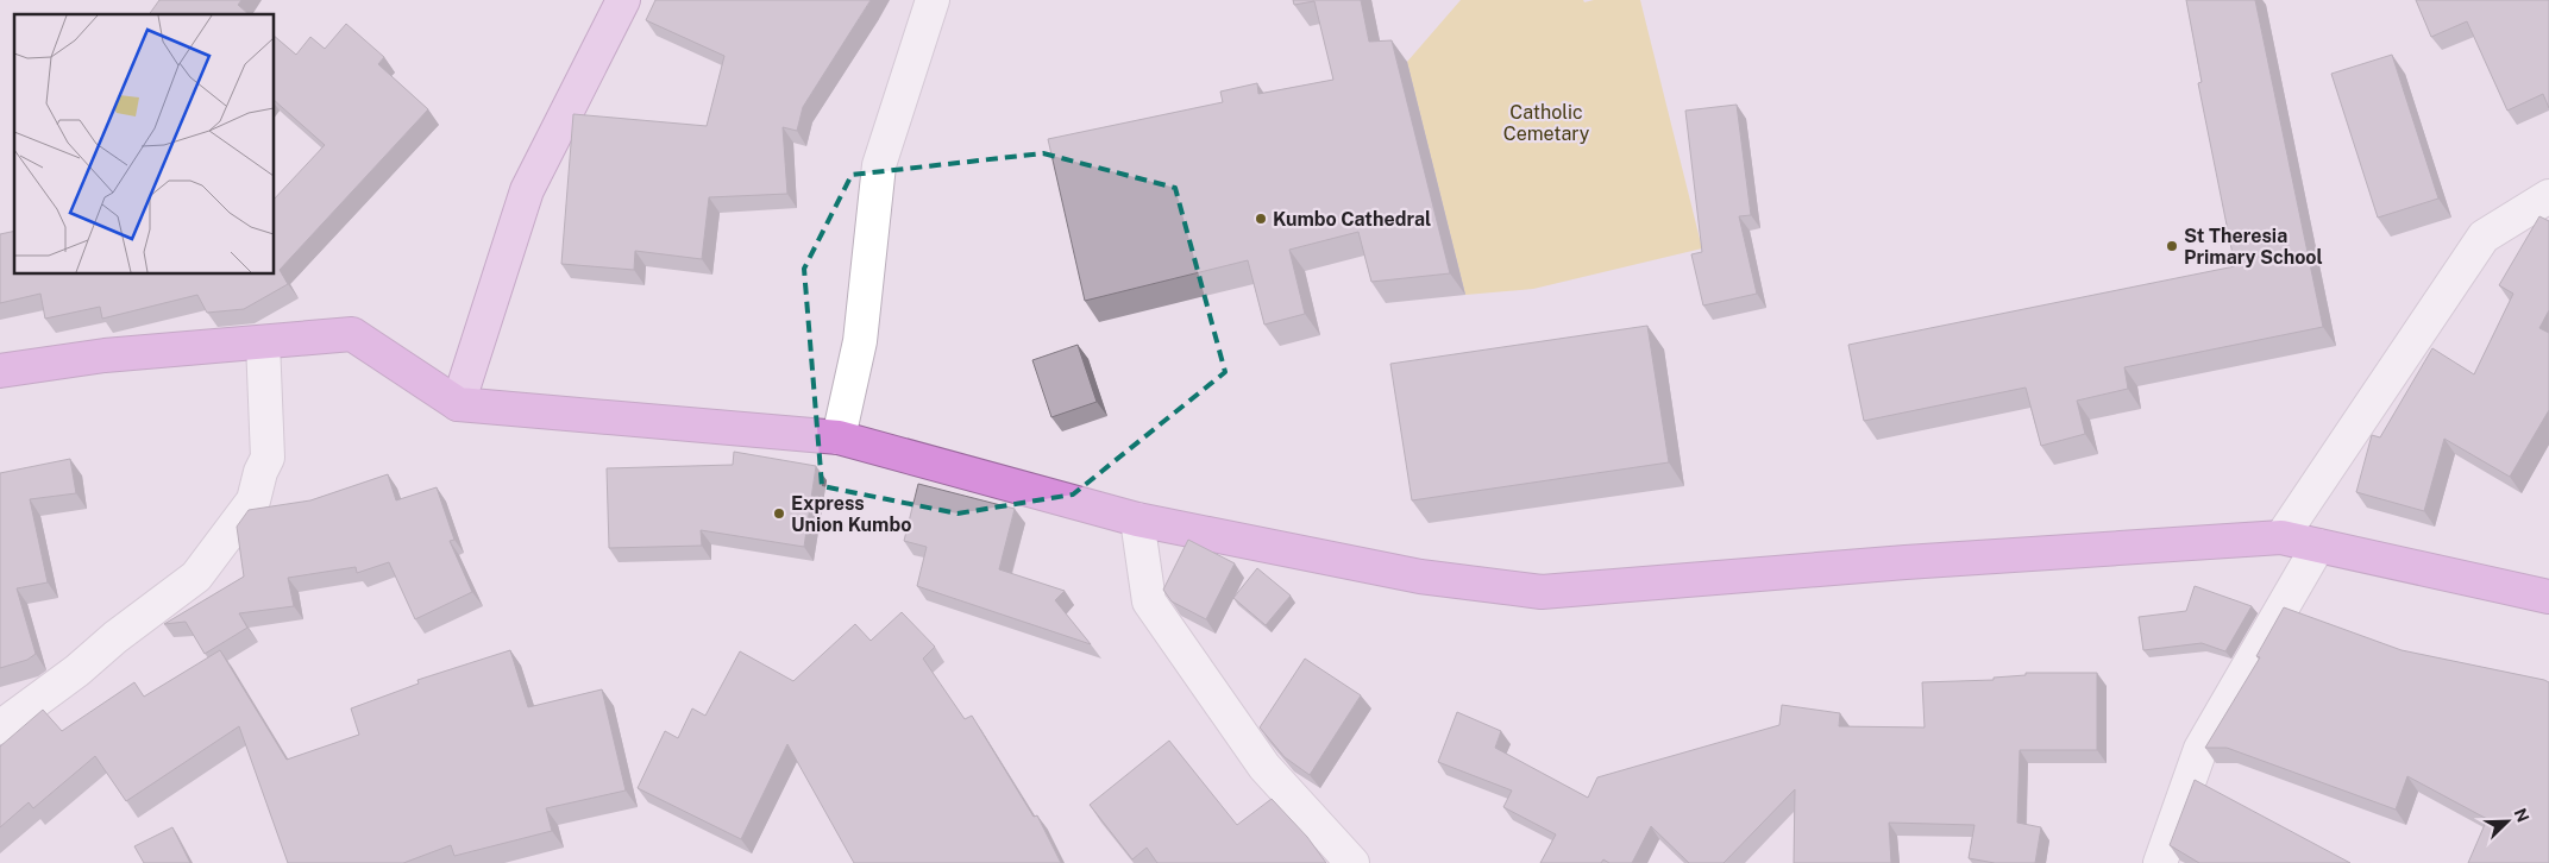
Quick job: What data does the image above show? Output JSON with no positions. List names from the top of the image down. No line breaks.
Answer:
{"parks":["Catholic Cemetary"],"places":["Kumbo Cathedral","St Theresia Primary School","Express Union Kumbo"],"north":"top right"}
